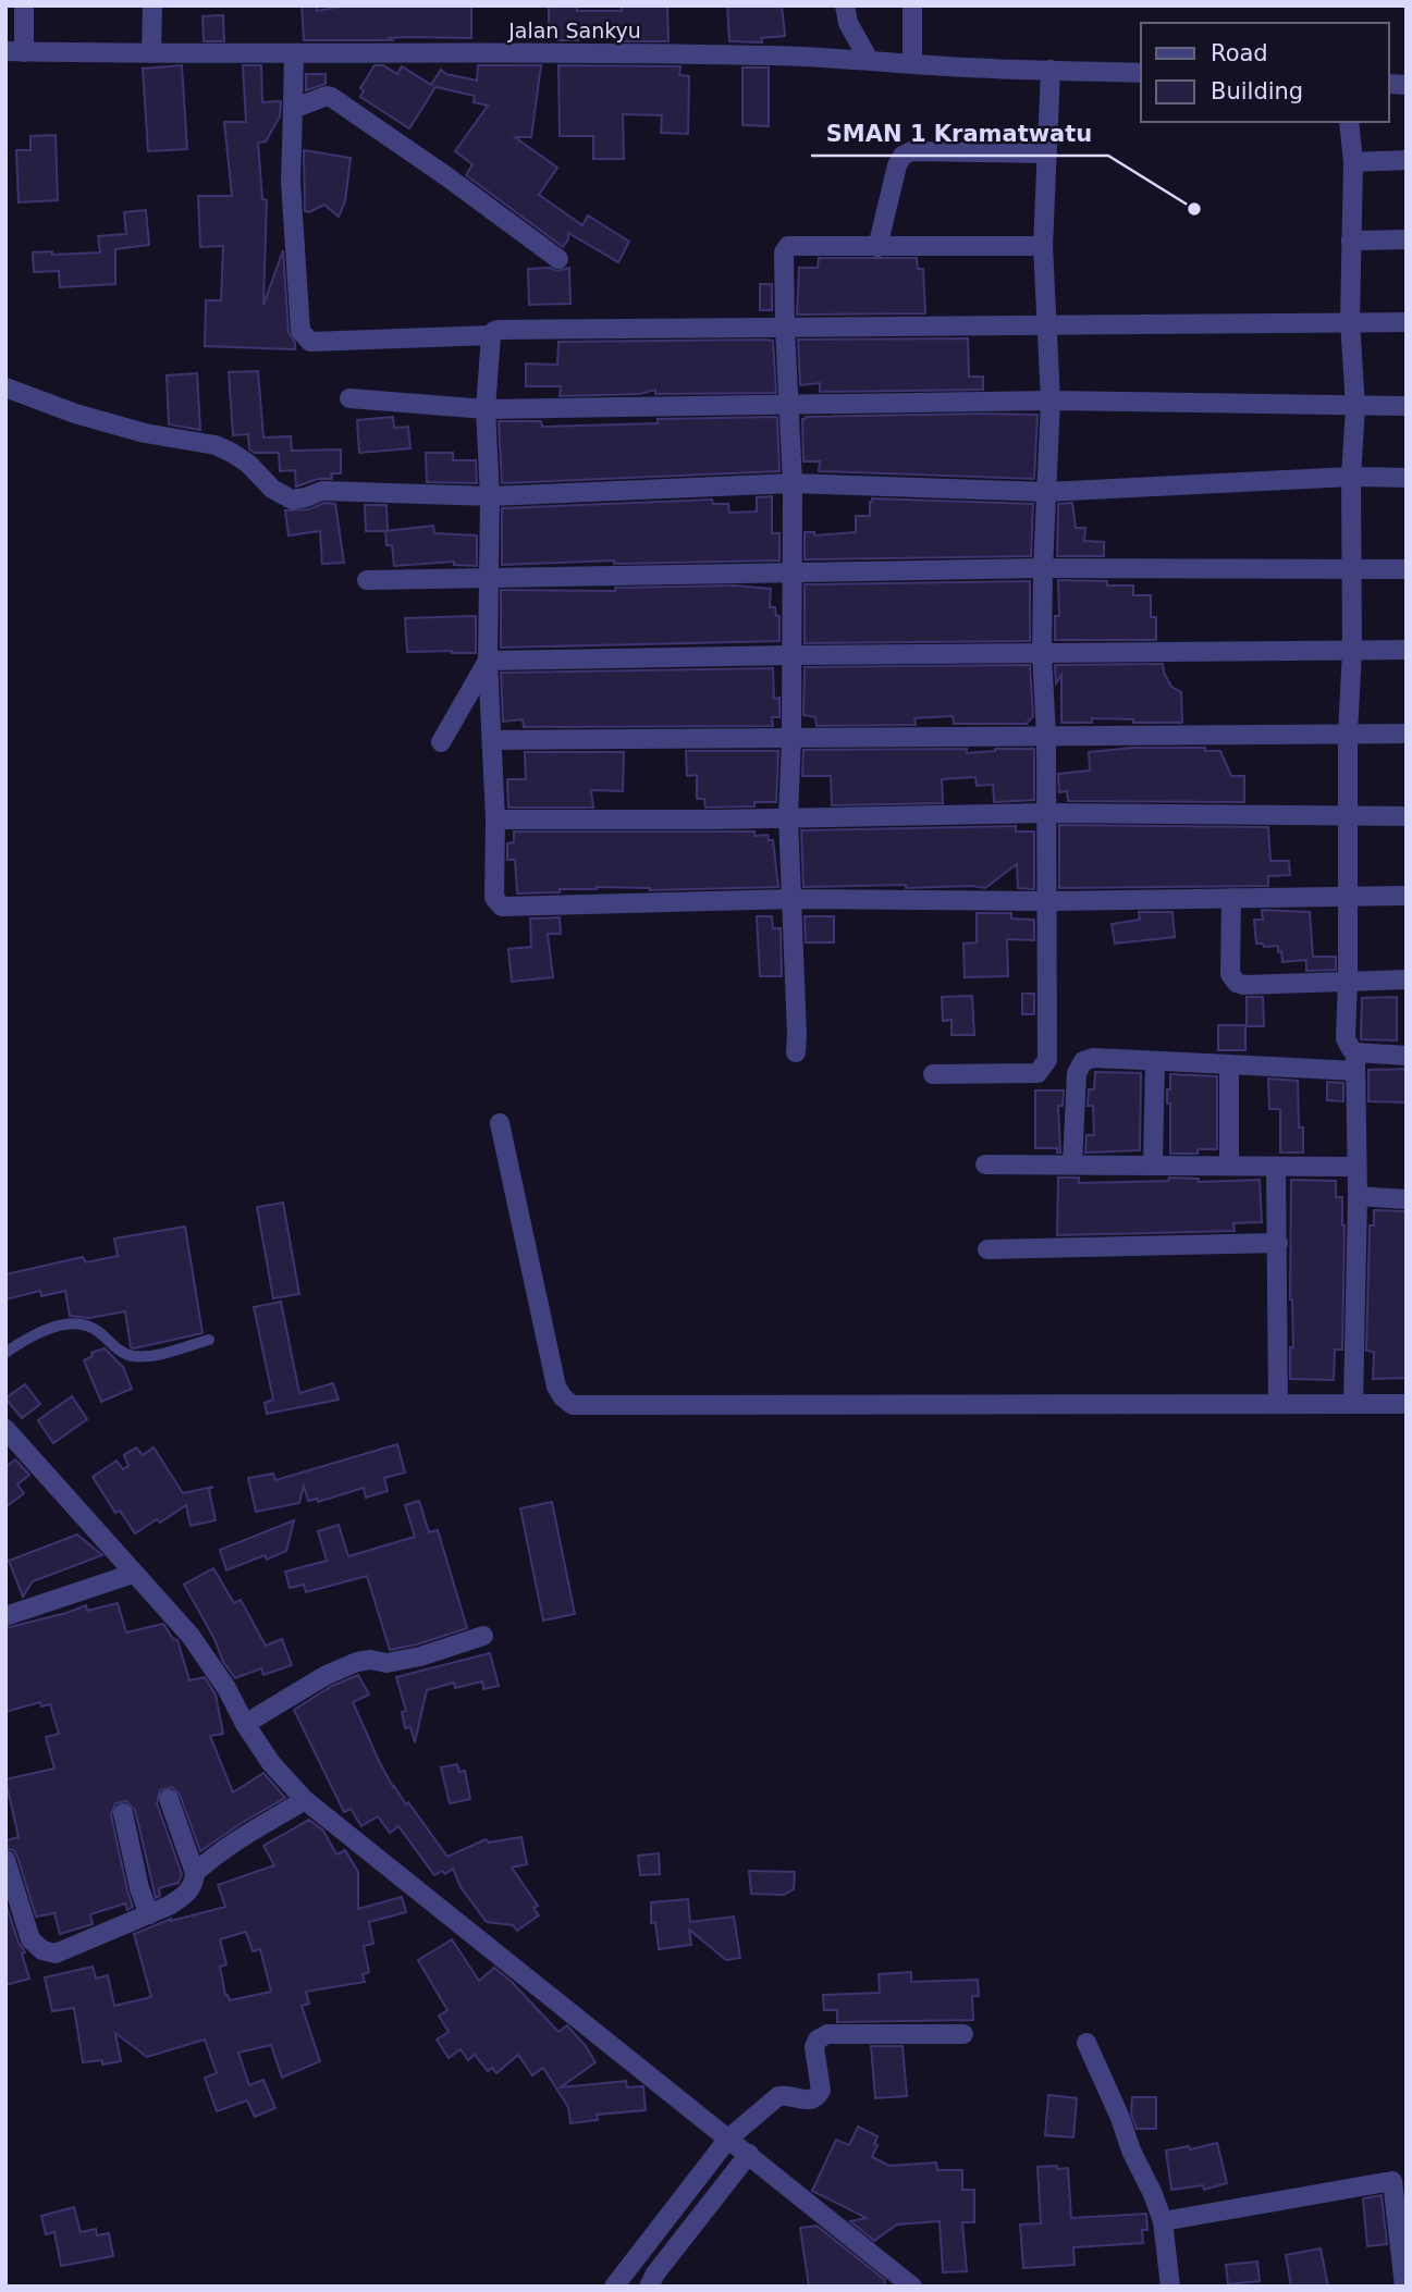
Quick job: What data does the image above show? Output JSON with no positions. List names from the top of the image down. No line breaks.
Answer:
{"streets":{"street":["Jalan Sankyu"]},"places":["SMAN 1 Kramatwatu"],"legend":["Road","Building"]}
